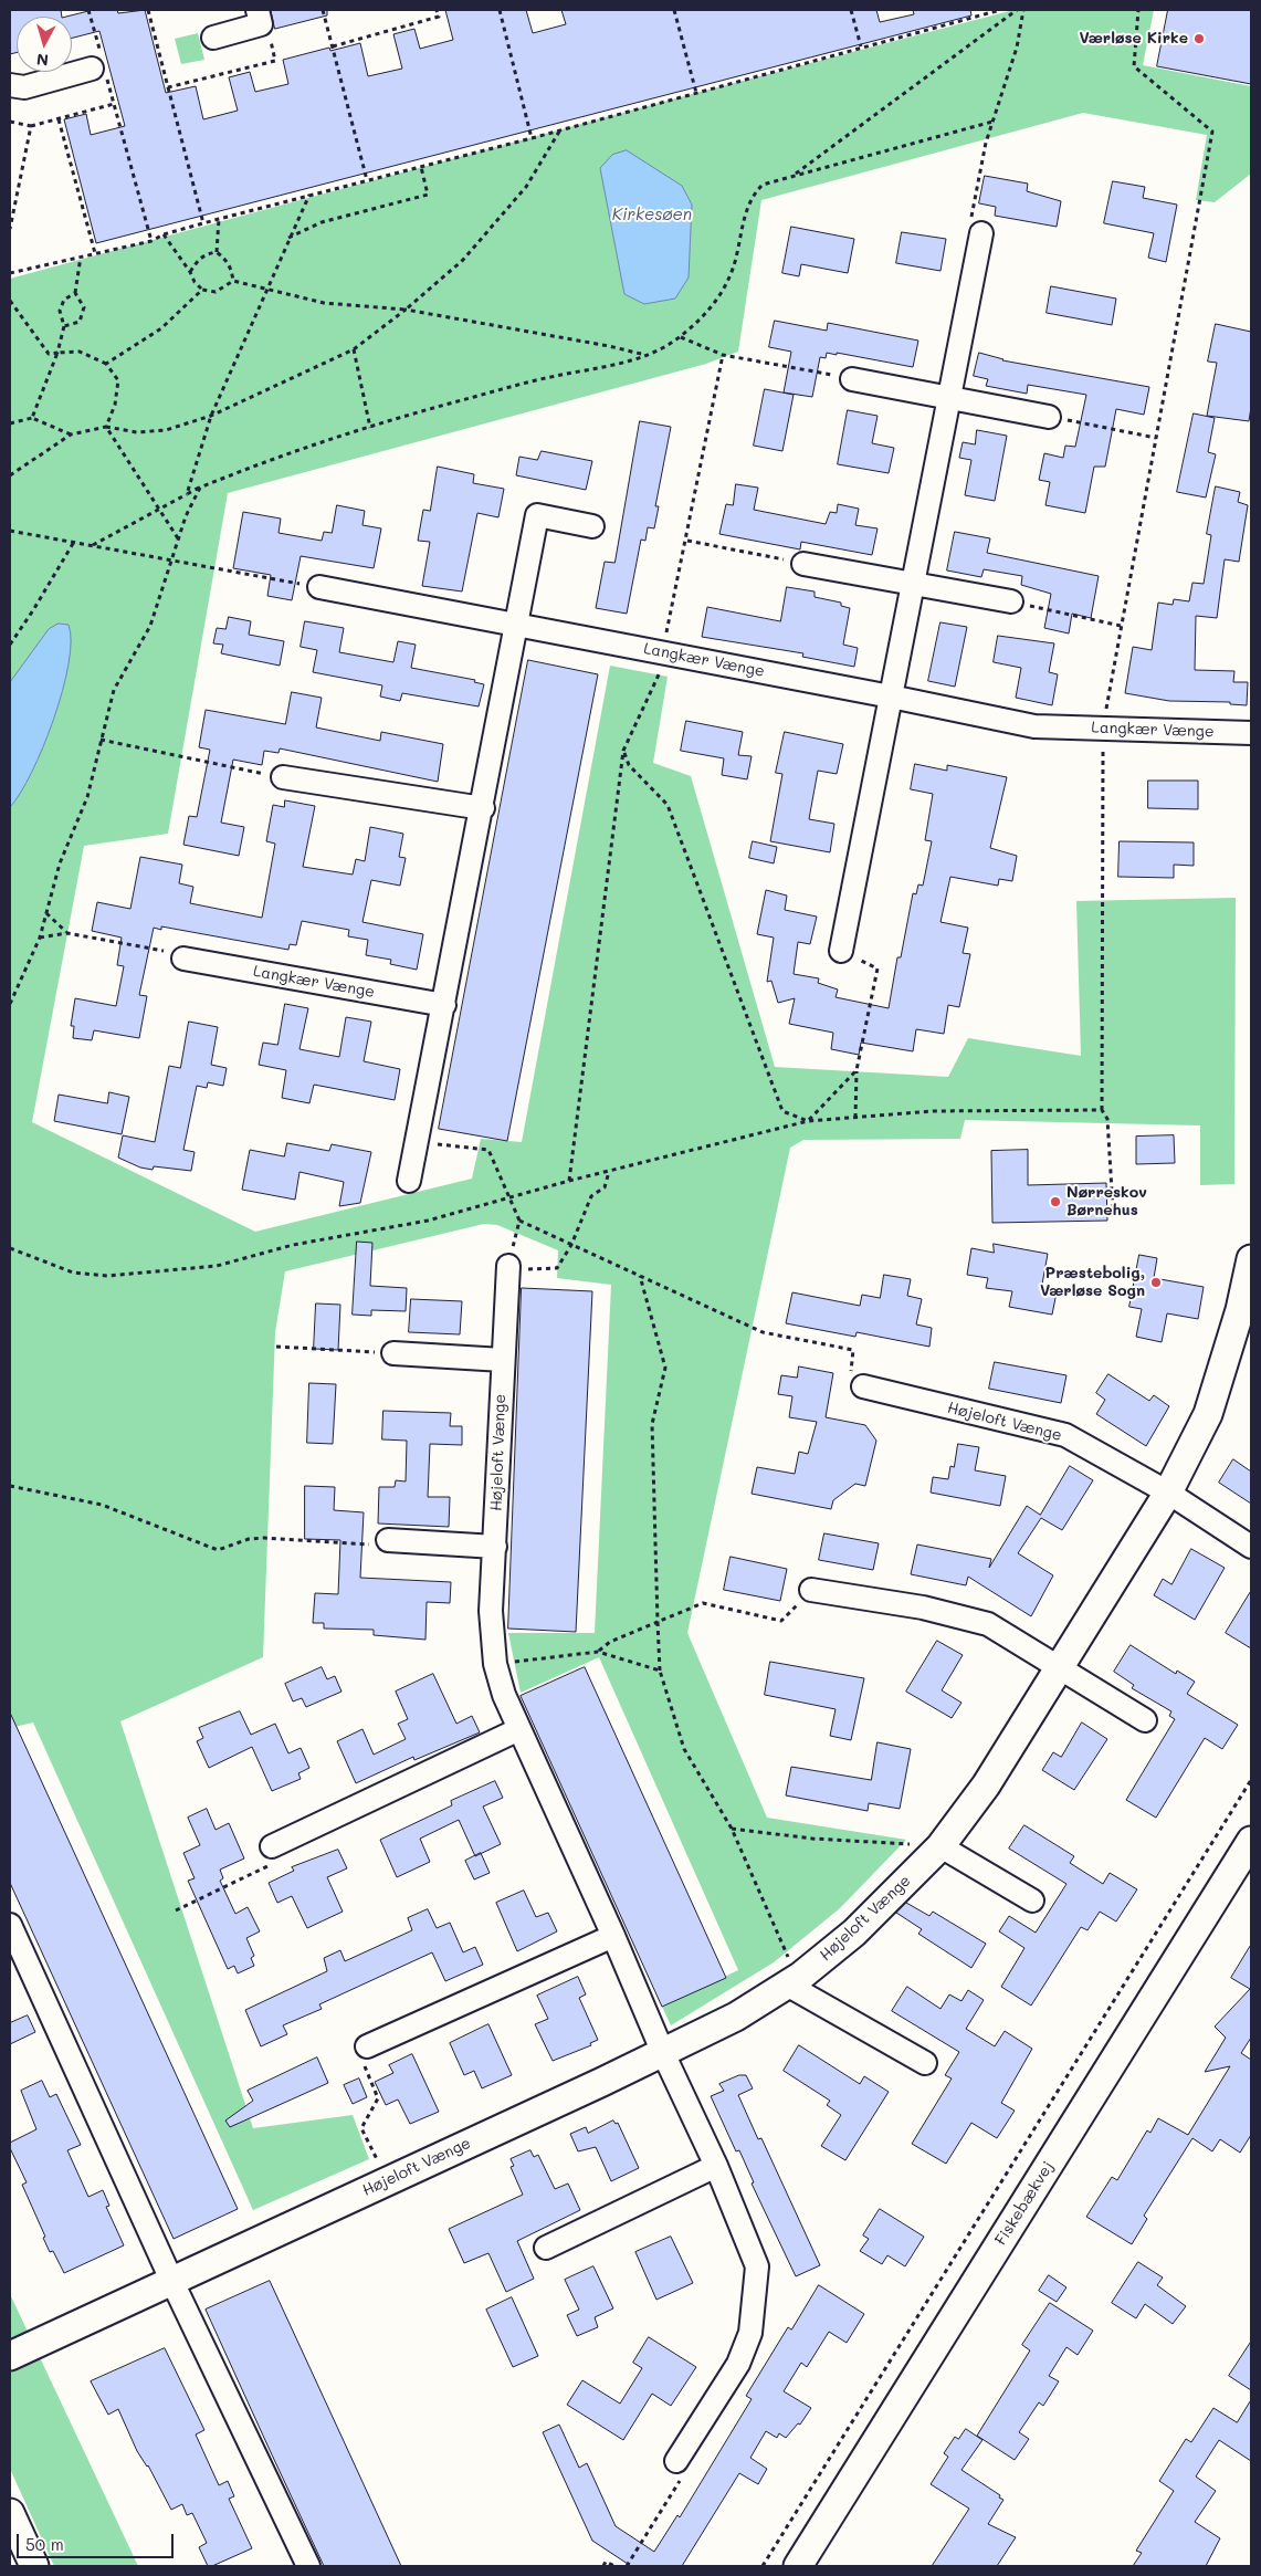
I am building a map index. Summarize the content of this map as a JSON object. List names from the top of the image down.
{
  "streets": {
    "street": ["Langkær Vænge", "Højeloft Vænge", "Fiskebækvej"]
  },
  "water": ["Kirkesøen"],
  "places": ["Værløse Kirke", "Nørreskov Børnehus", "Præstebolig, Værløse Sogn"],
  "scale_bar": "50 m",
  "north": "bottom"
}
